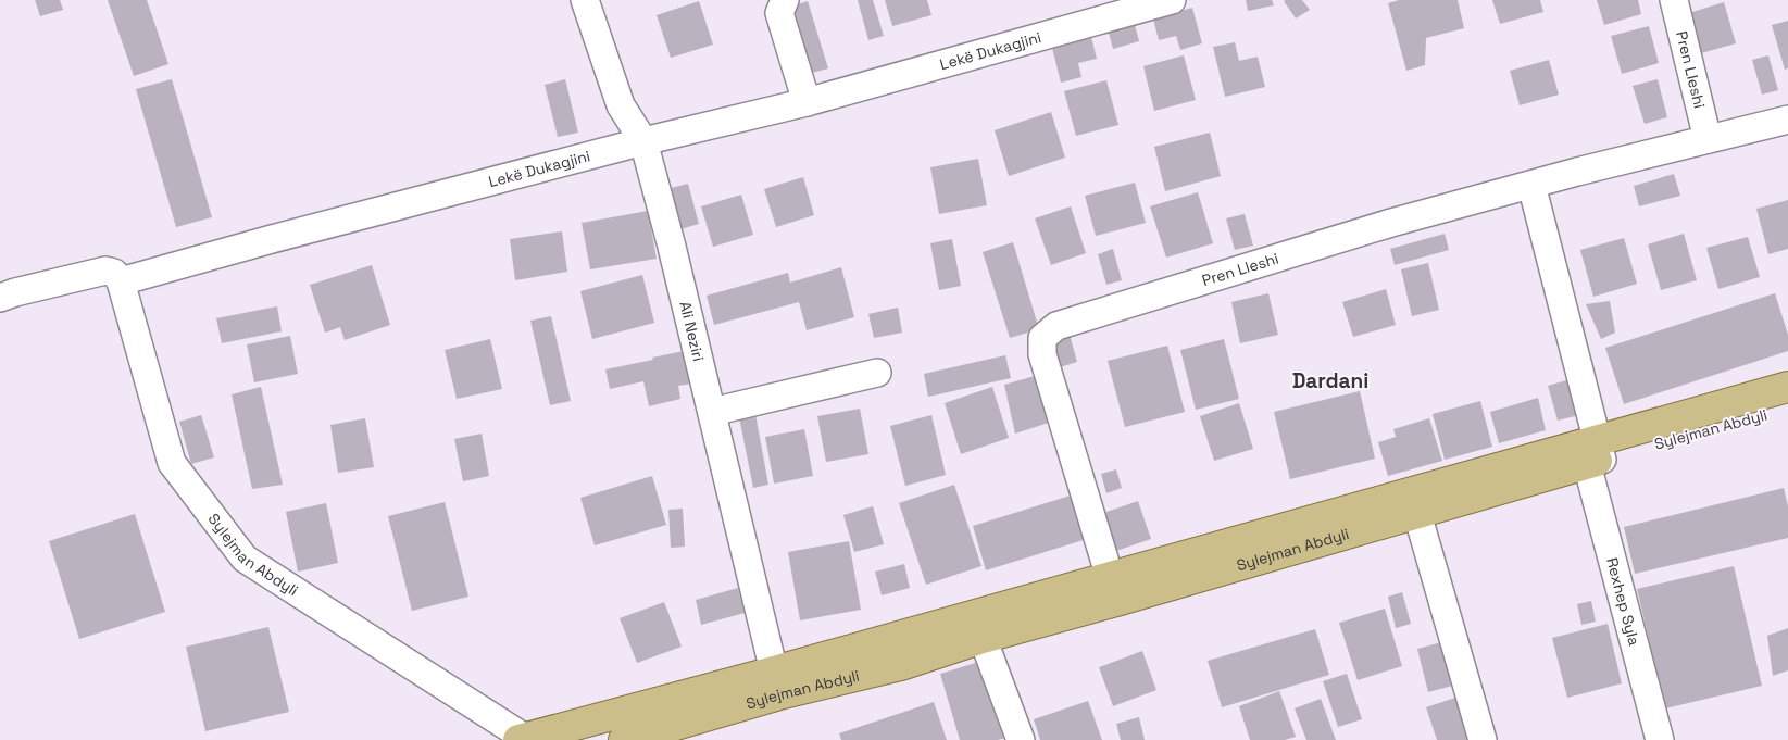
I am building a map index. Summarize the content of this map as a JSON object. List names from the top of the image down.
{
  "streets": {
    "main road": ["Sylejman Abdyli"],
    "street": [
      "Lekë Dukagjini",
      "Pren Lleshi",
      "Ali Neziri",
      "Rexhep Syla"
    ]
  },
  "crossings": [
    ["Lekë Dukagjini", "Ali Neziri"],
    ["Lekë Dukagjini", "Sylejman Abdyli"],
    ["Pren Lleshi", "Sylejman Abdyli"],
    ["Sylejman Abdyli", "Rexhep Syla"]
  ],
  "districts": ["Dardani"]
}
